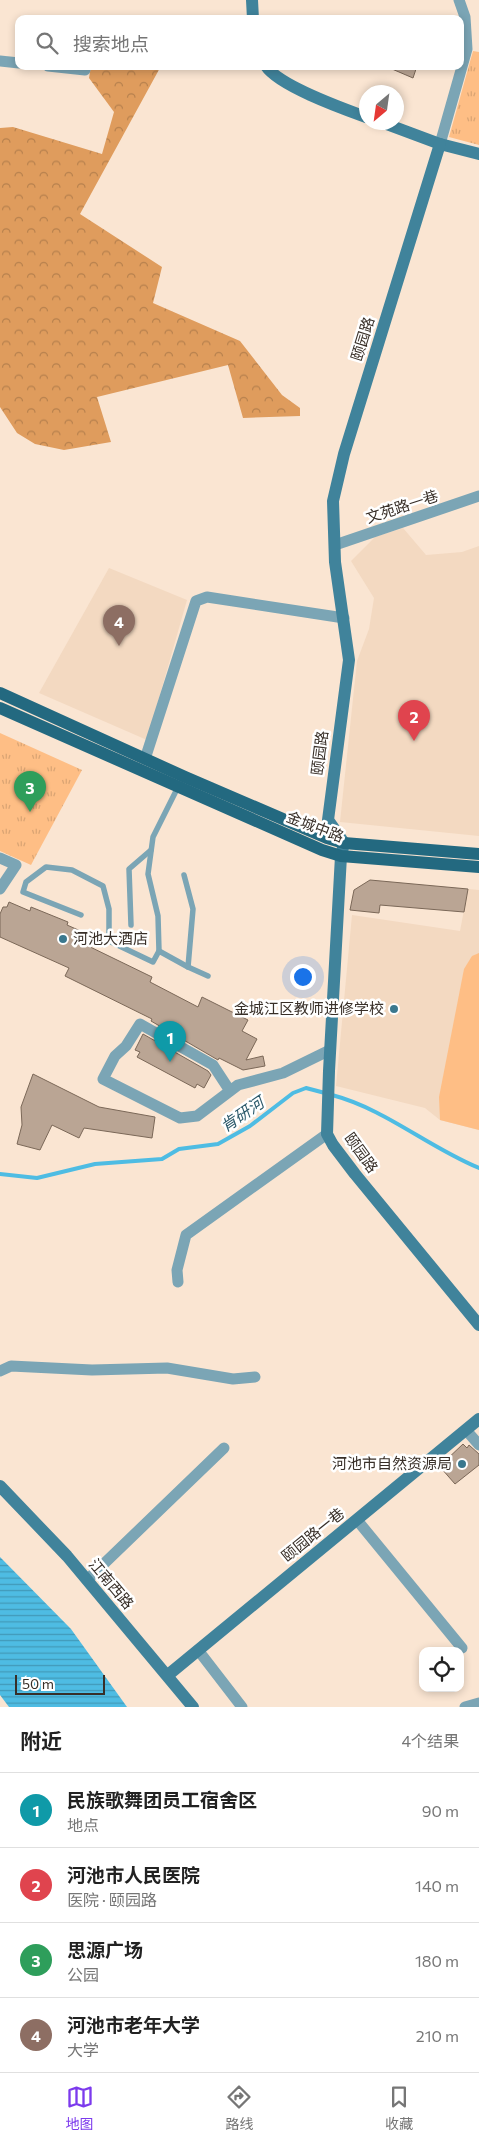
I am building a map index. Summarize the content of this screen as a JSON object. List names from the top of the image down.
{
  "streets": {
    "main road": ["金城中路"],
    "street": [
      "颐园路",
      "文苑路一巷",
      "颐园路一巷",
      "江南西路"
    ]
  },
  "crossings": [
    ["颐园路", "文苑路一巷"],
    ["颐园路", "金城中路"],
    ["颐园路一巷", "江南西路"]
  ],
  "water": ["肯研河"],
  "places": ["河池大酒店", "金城江区教师进修学校", "河池市自然资源局"],
  "scale_bar": "50 m",
  "north": "bottom left",
  "page": {
    "search": "搜索地点",
    "pins": [
      "4",
      "2",
      "3",
      "1"
    ],
    "scale": "50 m",
    "heading": ["附近", "4个结果"],
    "list": [
      {
        "mark": "1",
        "name": "民族歌舞团员工宿舍区",
        "note": "地点",
        "value": "90 m"
      },
      {
        "mark": "2",
        "name": "河池市人民医院",
        "note": "医院 · 颐园路",
        "value": "140 m"
      },
      {
        "mark": "3",
        "name": "思源广场",
        "note": "公园",
        "value": "180 m"
      },
      {
        "mark": "4",
        "name": "河池市老年大学",
        "note": "大学",
        "value": "210 m"
      }
    ],
    "nav": ["地图", "路线", "收藏"]
  }
}
